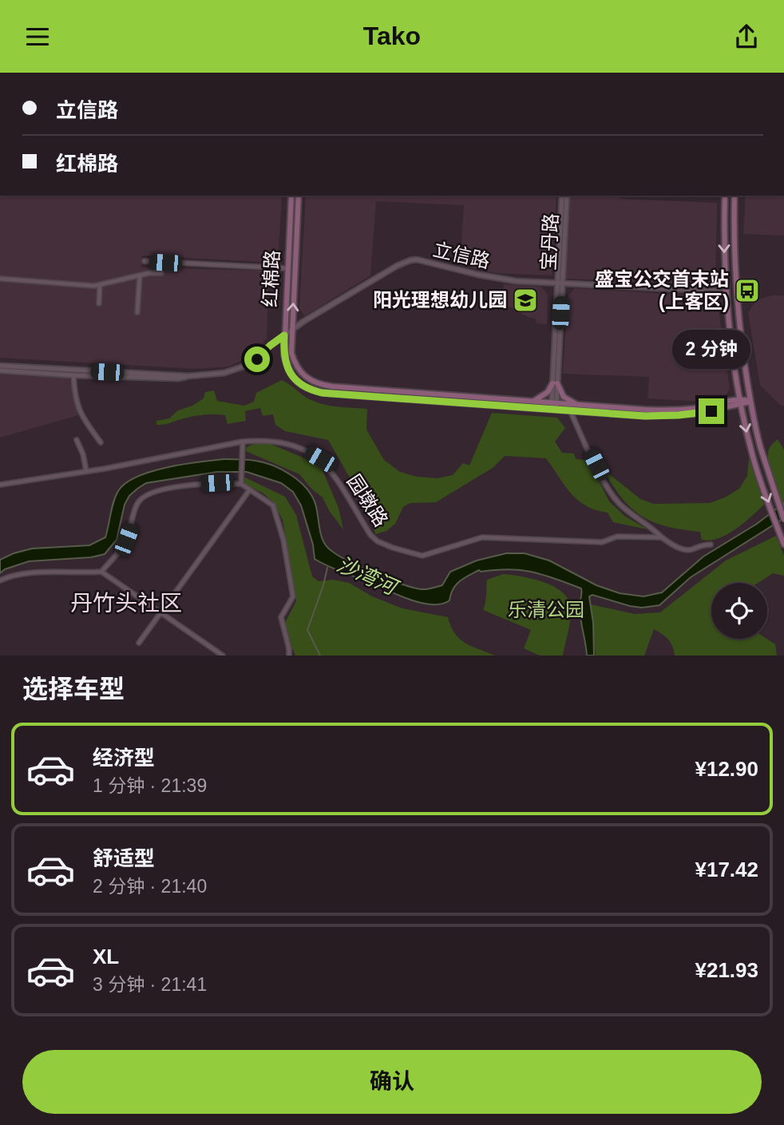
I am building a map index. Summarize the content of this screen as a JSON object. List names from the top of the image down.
{
  "streets": {
    "main road": ["红棉路"],
    "street": ["宝丹路", "立信路", "园墩路"]
  },
  "crossings": [
    ["宝丹路", "立信路"],
    ["宝丹路", "红棉路"],
    ["立信路", "红棉路"]
  ],
  "districts": ["丹竹头社区"],
  "water": ["沙湾河"],
  "parks": ["乐清公园"],
  "places": {
    "bus stop": ["盛宝公交首末站 (上客区)"],
    "school or university": ["阳光理想幼儿园"]
  },
  "page": {
    "header": "Tako",
    "banner": ["立信路", "红棉路"],
    "bubble": "2 分钟",
    "heading": "选择车型",
    "list": [
      {
        "name": "经济型",
        "note": "1 分钟 · 21:39",
        "value": "¥12.90"
      },
      {
        "name": "舒适型",
        "note": "2 分钟 · 21:40",
        "value": "¥17.42"
      },
      {
        "name": "XL",
        "note": "3 分钟 · 21:41",
        "value": "¥21.93"
      }
    ],
    "buttons": "确认"
  }
}
